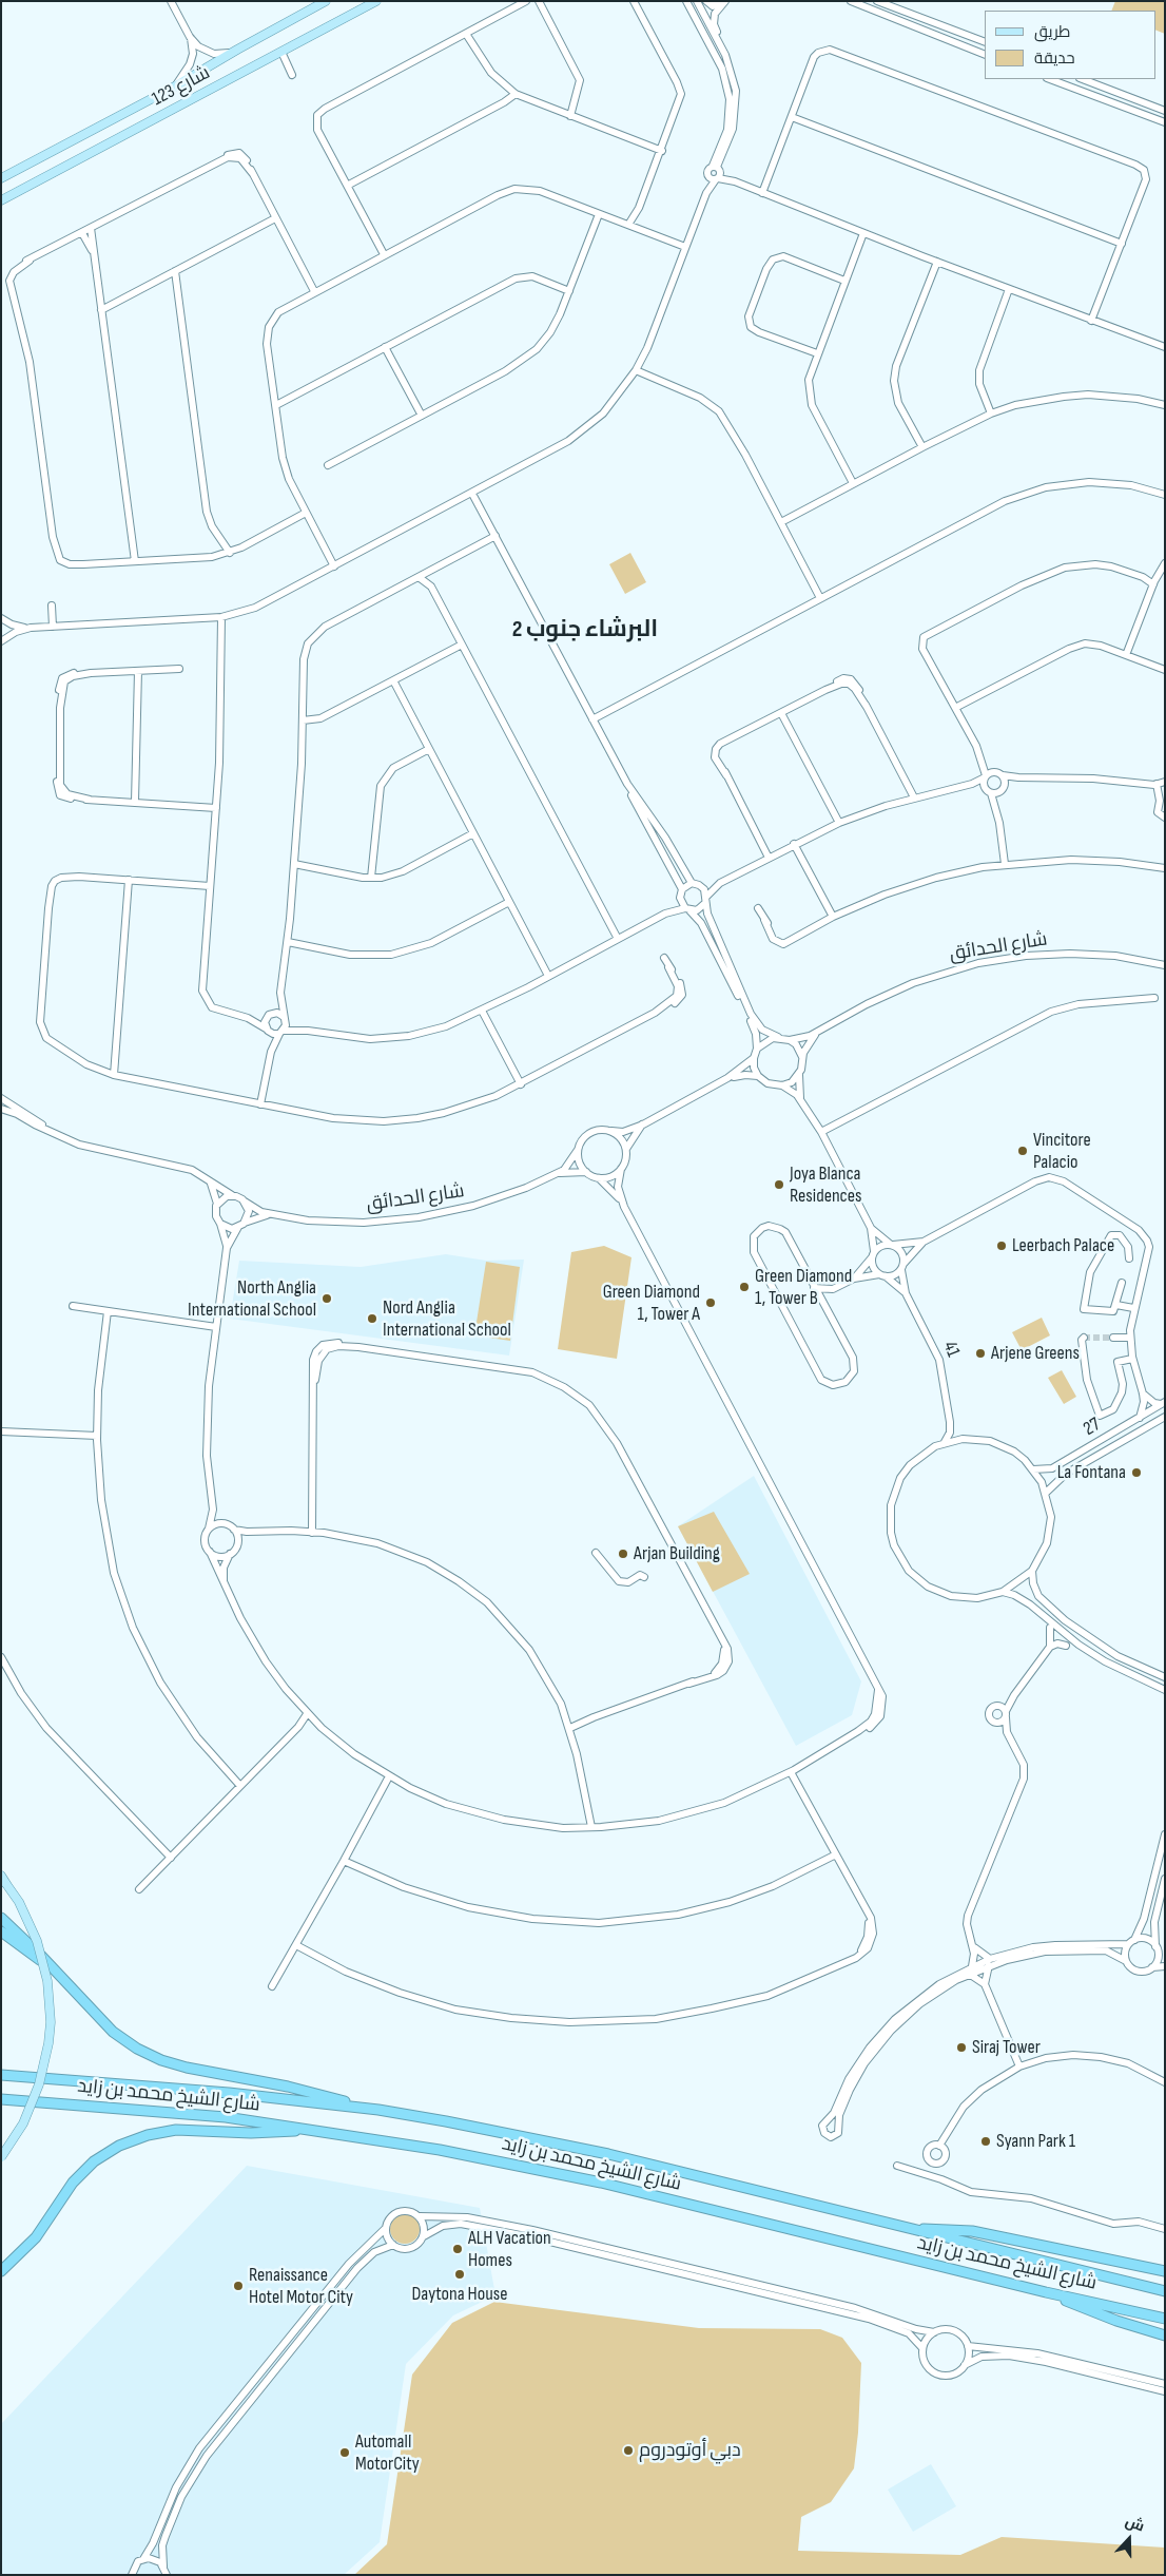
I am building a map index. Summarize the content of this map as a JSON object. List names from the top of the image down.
{
  "streets": {
    "highway": ["شارع الشيخ محمد بن زايد"],
    "main road": ["شارع 123"],
    "street": ["شارع الحدائق", "41", "27"]
  },
  "crossings": [
    ["41", "27"]
  ],
  "districts": ["البرشاء جنوب 2"],
  "places": [
    "Vincitore Palacio",
    "Joya Blanca Residences",
    "Leerbach Palace",
    "Green Diamond 1, Tower B",
    "North Anglia International School",
    "Green Diamond 1, Tower A",
    "Nord Anglia International School",
    "Arjene Greens",
    "La Fontana",
    "Arjan Building",
    "Siraj Tower",
    "Syann Park 1",
    "ALH Vacation Homes",
    "Daytona House",
    "Renaissance Hotel Motor City",
    "دبي أوتودروم",
    "Automall MotorCity"
  ],
  "legend": ["طريق", "حديقة"],
  "north": "top"
}
